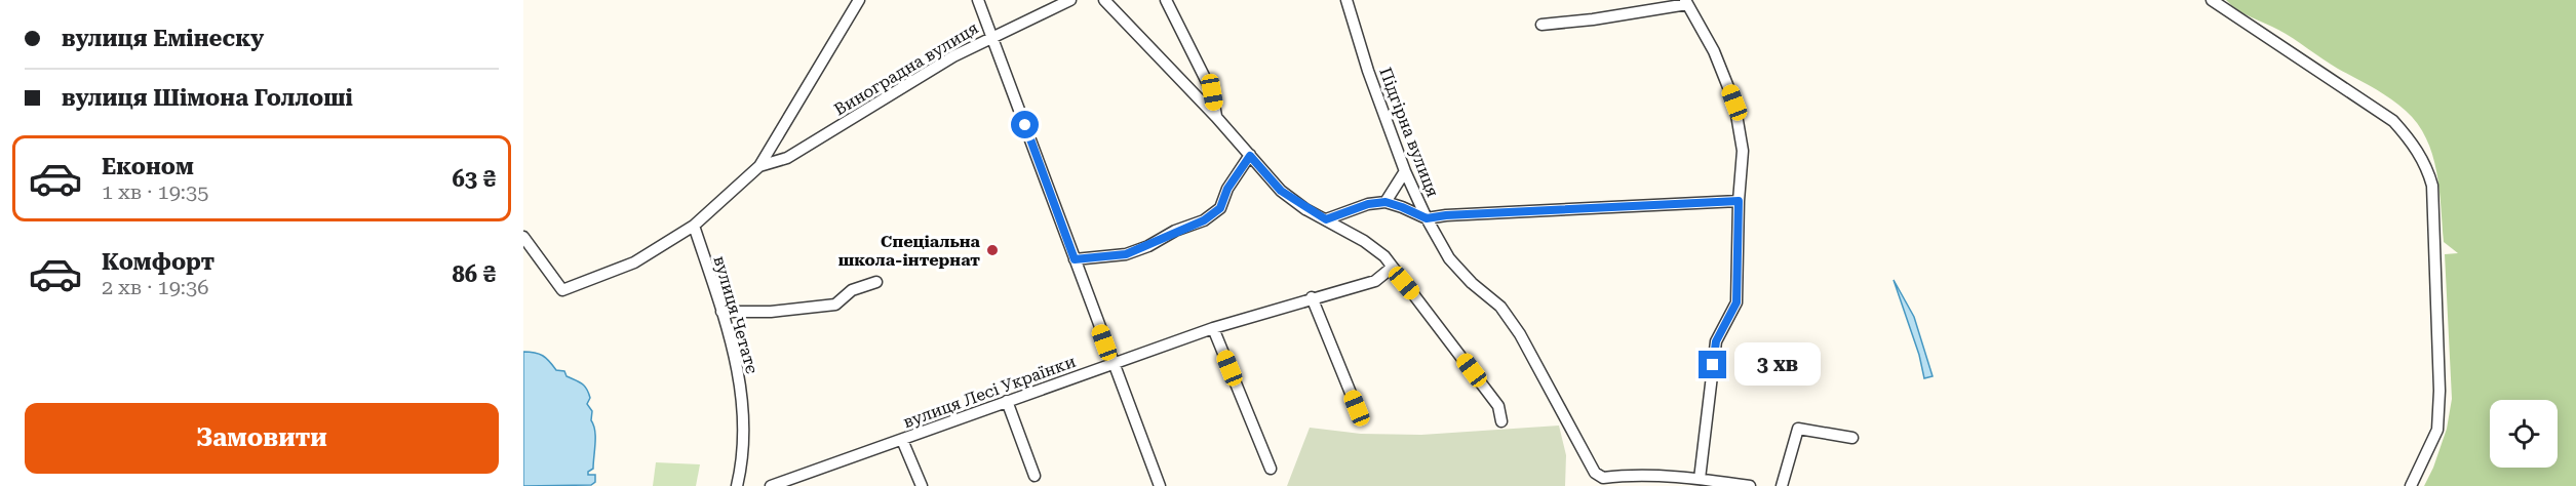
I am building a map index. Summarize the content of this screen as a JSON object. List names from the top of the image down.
{
  "streets": {
    "street": [
      "Виноградна вулиця",
      "Підгірна вулиця",
      "вулиця Четатє",
      "вулиця Лесі Українки"
    ]
  },
  "places": ["Спеціальна школа-інтернат"],
  "page": {
    "banner": ["вулиця Емінеску", "вулиця Шімона Голлоші"],
    "list": [
      {
        "name": "Економ",
        "note": "1 хв · 19:35",
        "value": "63 ₴"
      },
      {
        "name": "Комфорт",
        "note": "2 хв · 19:36",
        "value": "86 ₴"
      }
    ],
    "bubble": "3 хв",
    "buttons": "Замовити"
  }
}
